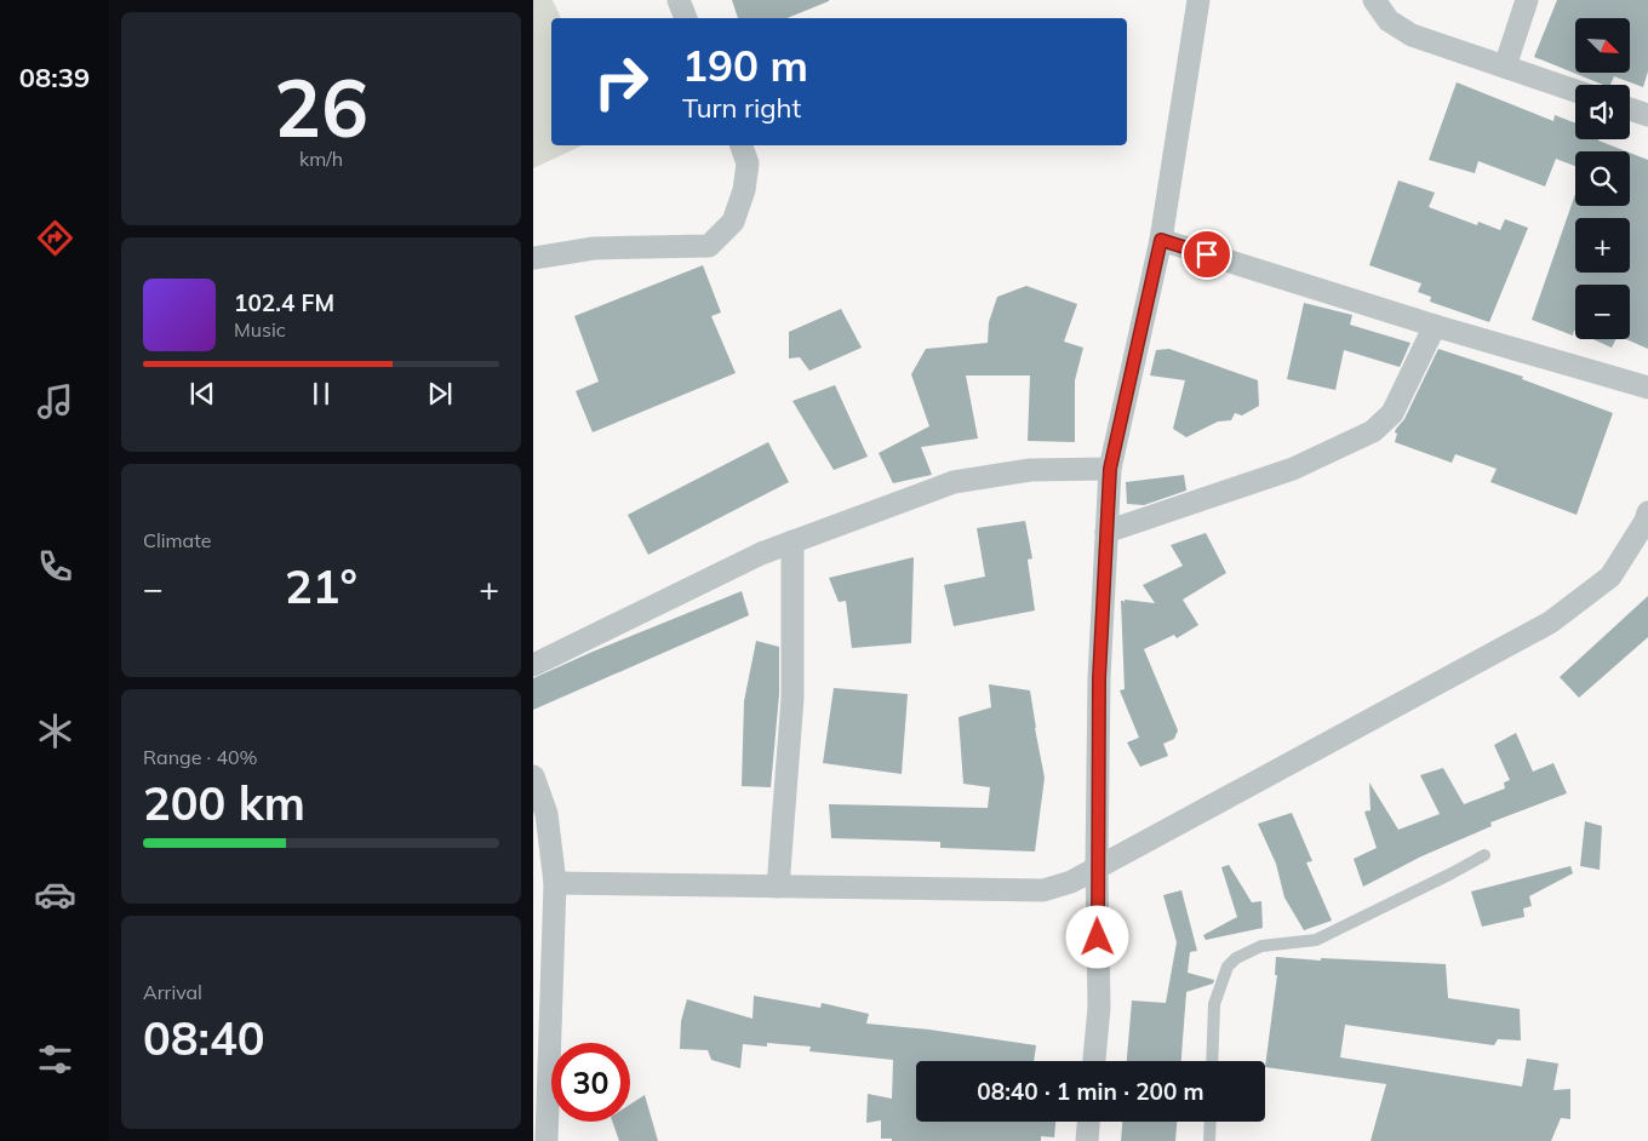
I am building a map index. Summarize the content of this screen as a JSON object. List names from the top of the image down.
{
  "north": "bottom right",
  "page": {
    "tabs": "08:39",
    "tile": [
      ["26", "km/h"],
      "Climate",
      ["Range · 40%", "200 km"],
      ["Arrival", "08:40"]
    ],
    "map_buttons": ["+", "−"],
    "turn": ["190 m", "Turn right"],
    "song": ["102.4 FM", "Music"],
    "heat": ["−", "21°", "+"],
    "limit": "30",
    "trip": "08:40 · 1 min · 200 m"
  }
}
